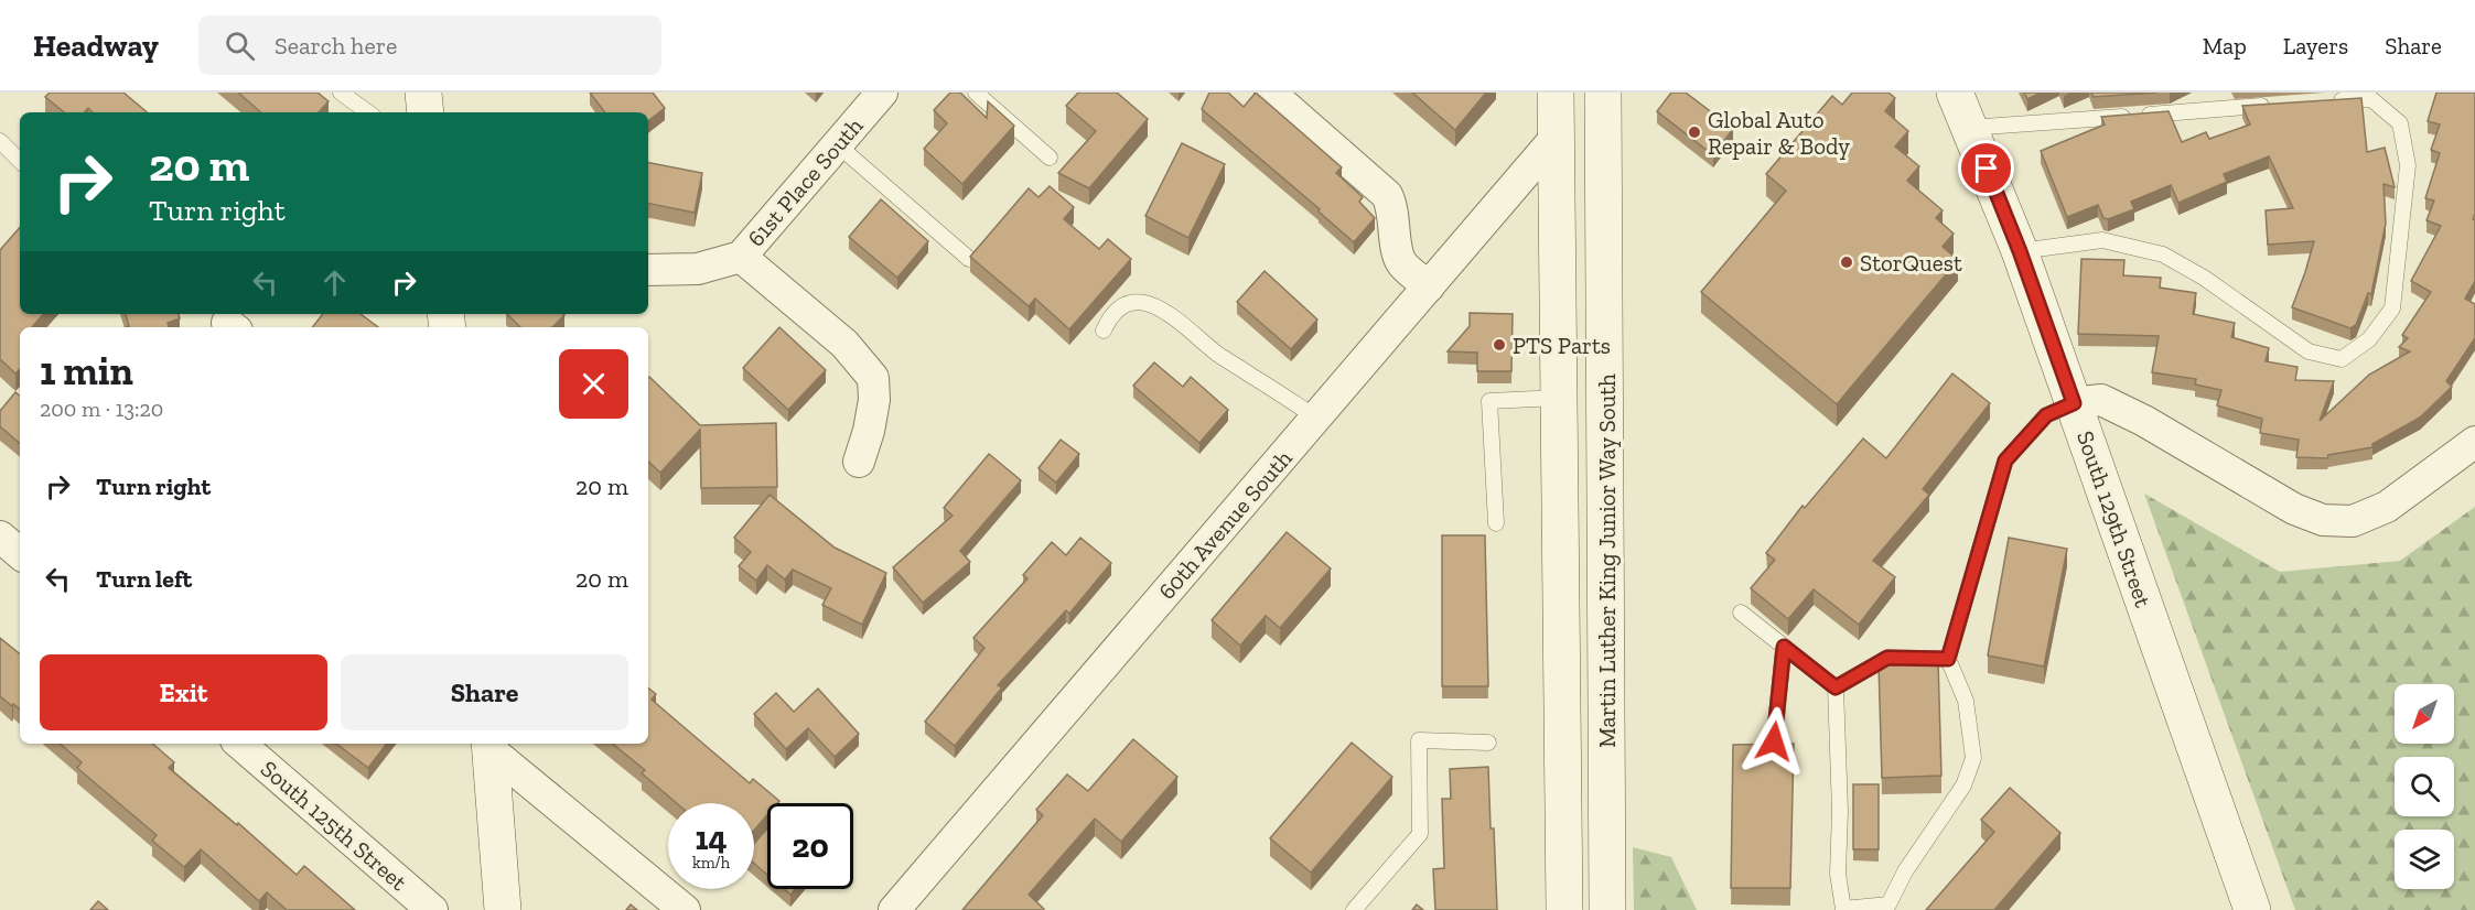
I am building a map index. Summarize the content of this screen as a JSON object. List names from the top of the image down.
{
  "streets": {
    "main road": ["South 129th Street", "Martin Luther King Junior Way South"],
    "street": ["61st Place South", "60th Avenue South", "South 125th Street"]
  },
  "crossings": [
    ["60th Avenue South", "Martin Luther King Junior Way South"]
  ],
  "places": ["Global Auto Repair & Body", "StorQuest", "PTS Parts"],
  "north": "bottom left",
  "page": {
    "header": "Headway",
    "search": "Search here",
    "nav": ["Map", "Layers", "Share"],
    "turn": ["20 m", "Turn right"],
    "heading": ["1 min", "200 m · 13:20"],
    "list": [
      {
        "name": "Turn right",
        "value": "20 m"
      },
      {
        "name": "Turn left",
        "value": "20 m"
      }
    ],
    "buttons": ["Exit", "Share"],
    "speed": "14 km/h",
    "limit": "20"
  }
}
